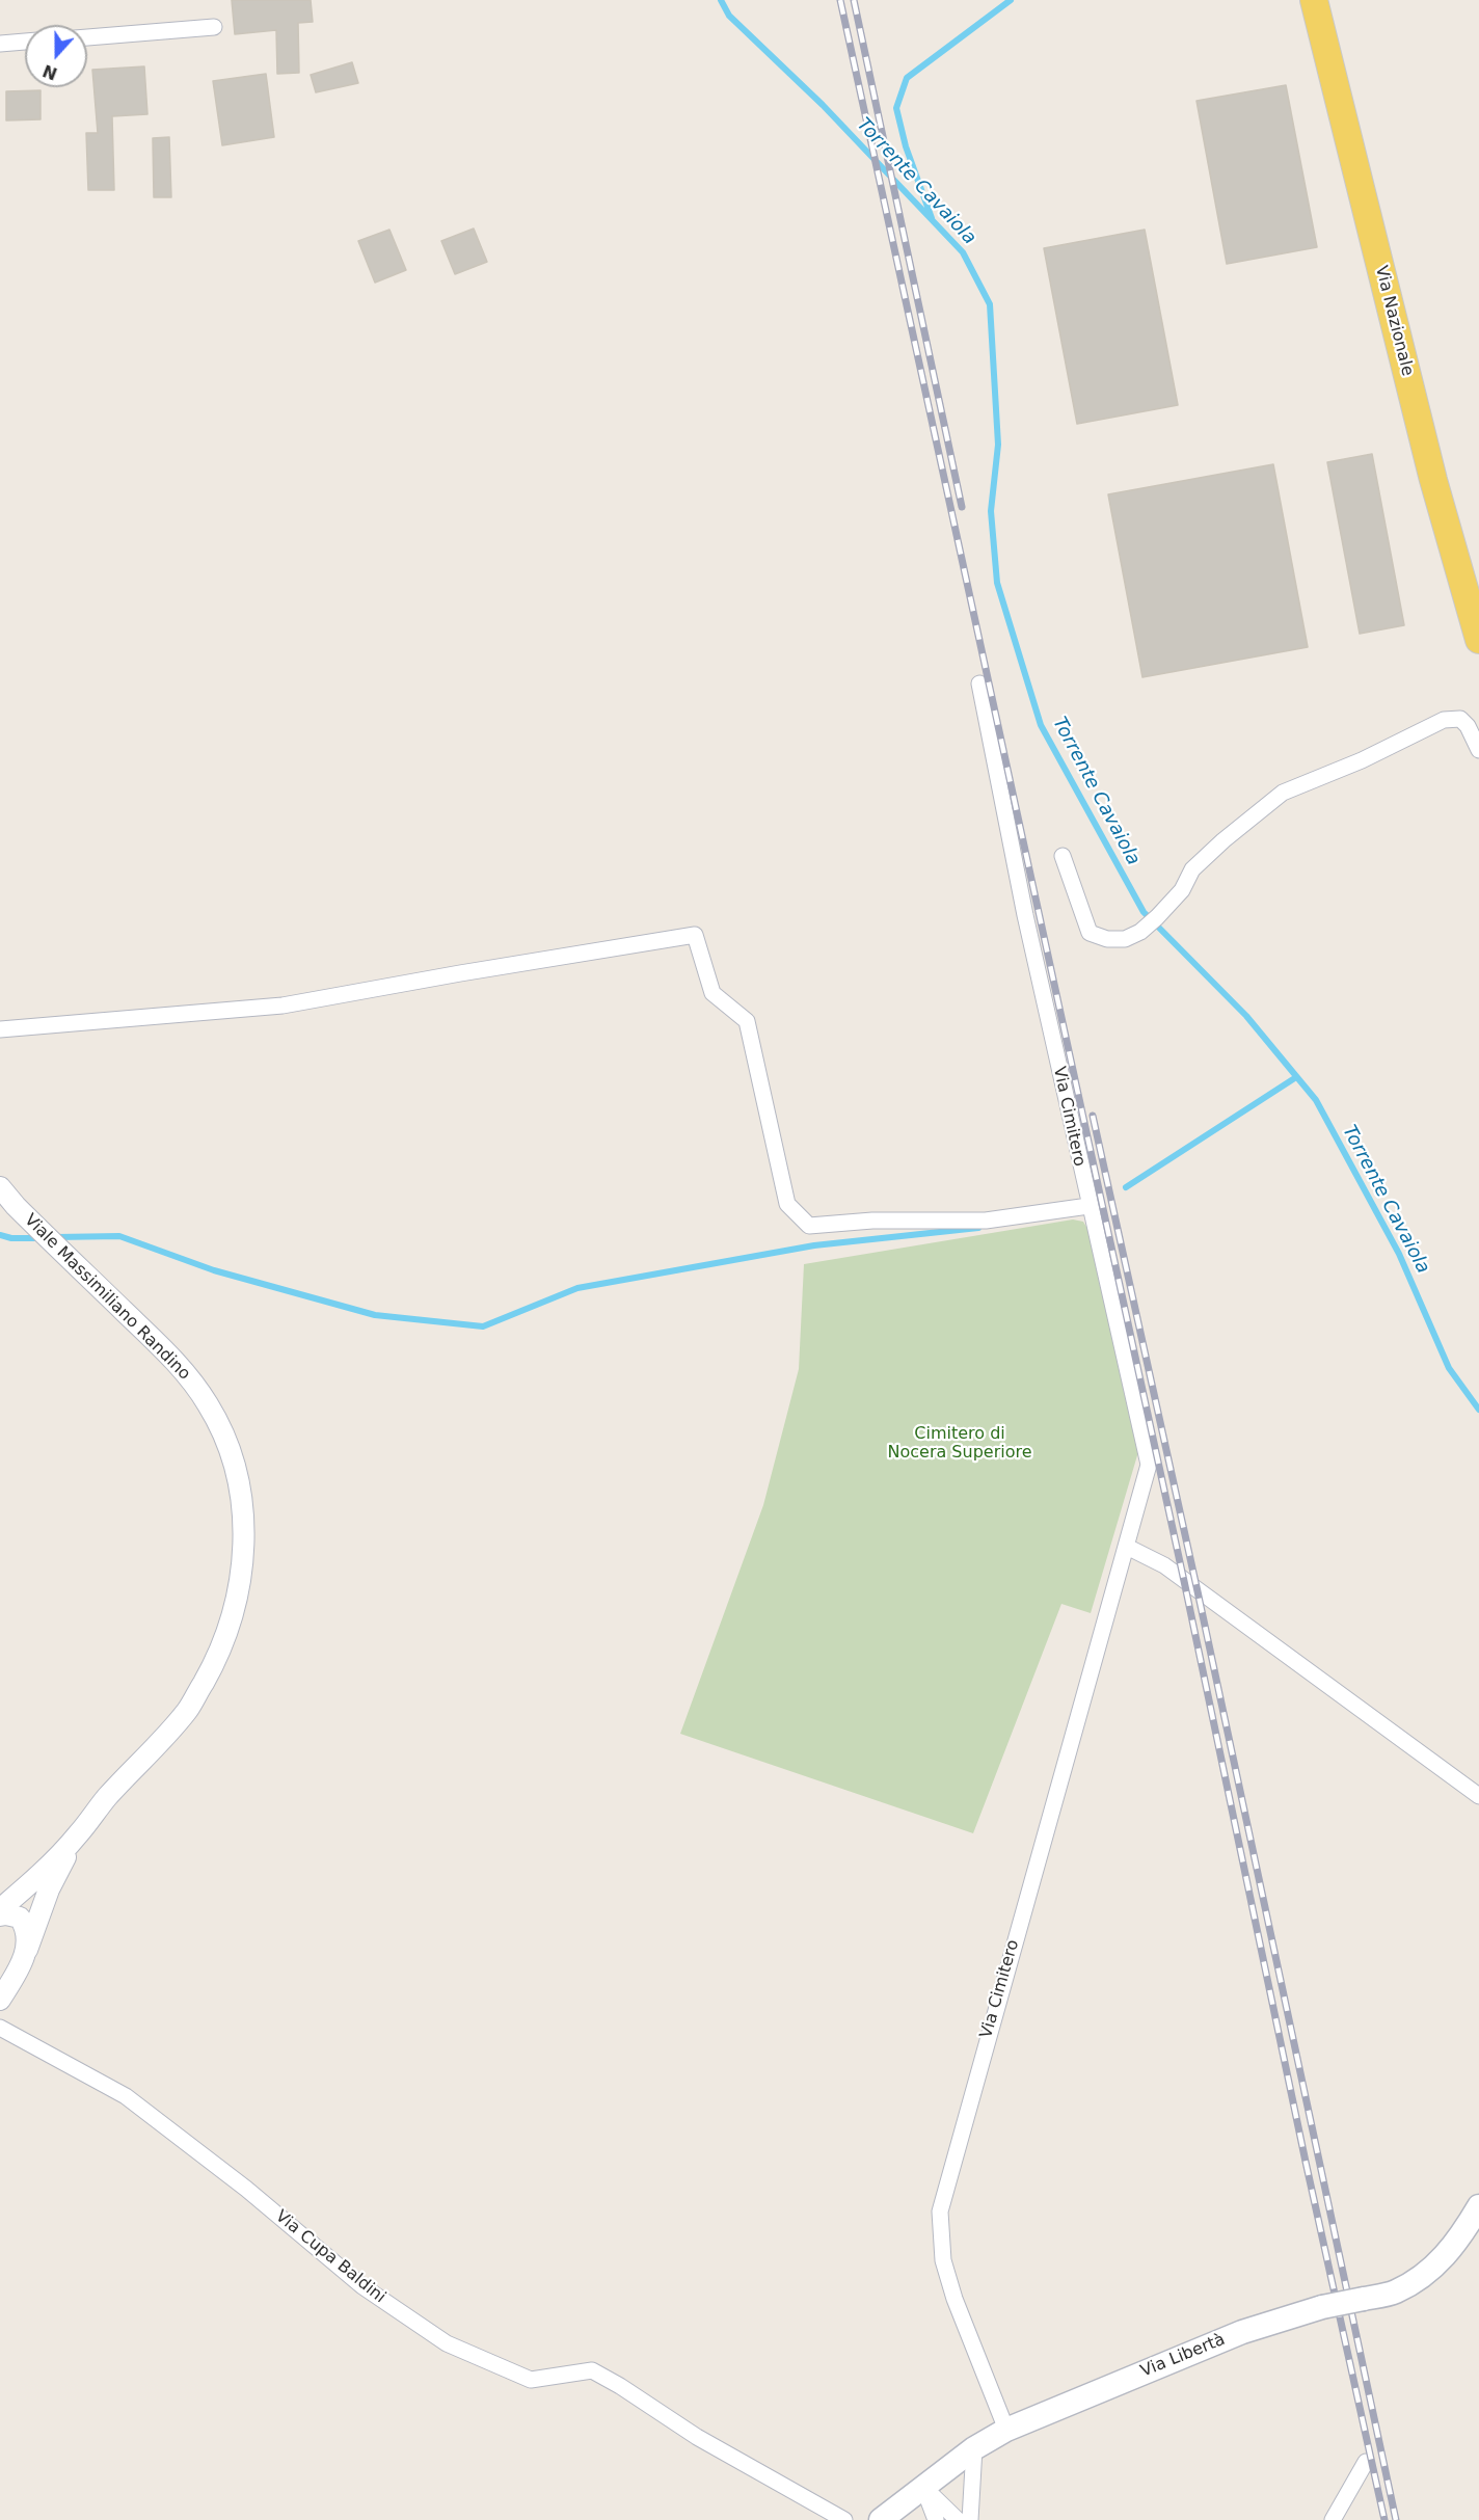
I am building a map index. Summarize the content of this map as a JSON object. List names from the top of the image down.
{
  "streets": {
    "main road": ["Via Nazionale", "Via Libertà"],
    "street": ["Via Cimitero", "Viale Massimiliano Randino", "Via Cupa Baldini"]
  },
  "crossings": [
    ["Via Cimitero", "Via Libertà"]
  ],
  "water": ["Torrente Cavaiola"],
  "parks": ["Cimitero di Nocera Superiore"],
  "north": "bottom"
}
